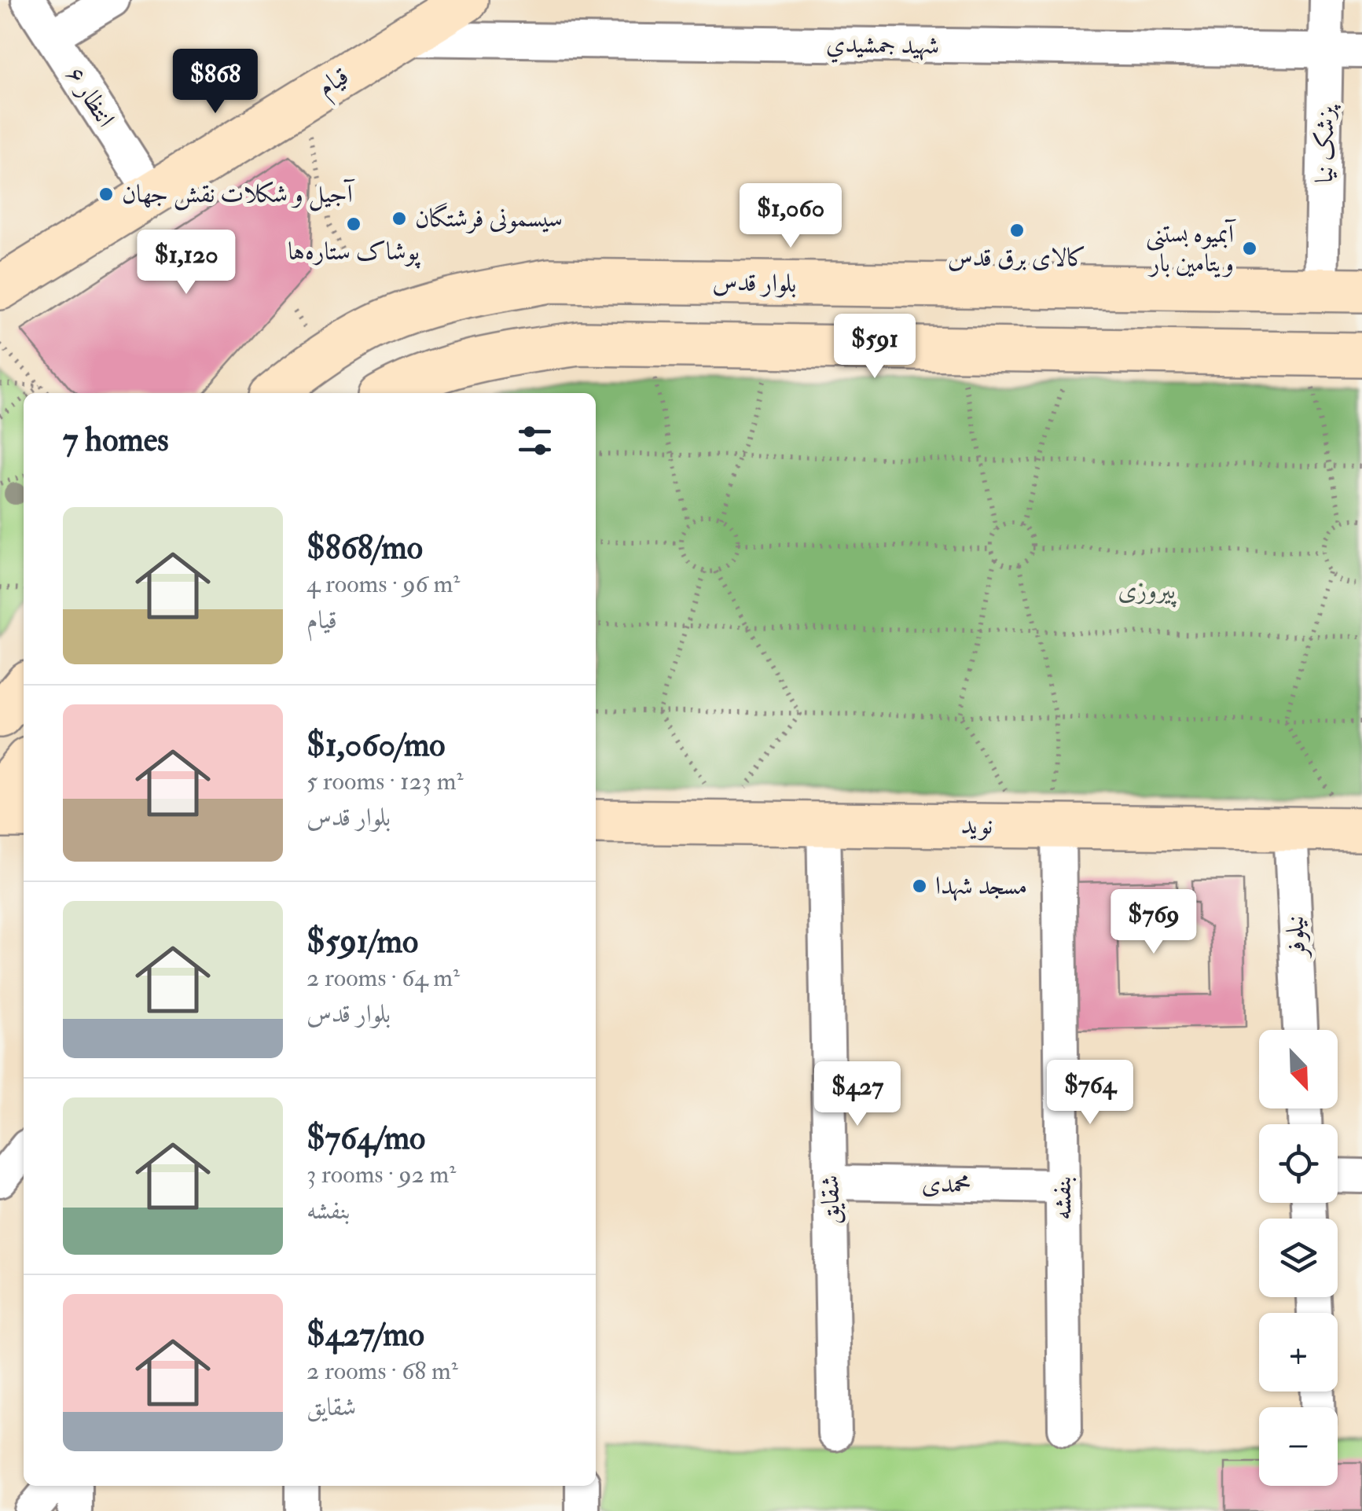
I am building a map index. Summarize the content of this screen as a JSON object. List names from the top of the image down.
{
  "streets": {
    "main road": ["قیام", "بلوار قدس", "نوید"],
    "street": [
      "شهيد جمشيدي",
      "انتظار ۶",
      "پزشک نیا",
      "نیلوفر",
      "محمدی",
      "بنفشه",
      "شقایق"
    ]
  },
  "crossings": [
    ["شهيد جمشيدي", "قیام"],
    ["شهيد جمشيدي", "پزشک نیا"],
    ["قیام", "انتظار ۶"],
    ["پزشک نیا", "بلوار قدس"],
    ["نوید", "نیلوفر"],
    ["نوید", "بنفشه"],
    ["نوید", "شقایق"],
    ["محمدی", "بنفشه"],
    ["محمدی", "شقایق"]
  ],
  "parks": ["پیروزی"],
  "places": [
    "آجیل و شکلات نقش جهان",
    "سیسمونی فرشتگان",
    "پوشاک ستاره‌ها",
    "کالای برق قدس",
    "آبمیوه بستنی ویتامین بار",
    "مسجد شهدا"
  ],
  "north": "bottom right",
  "page": {
    "price": [
      "$868",
      "$1,060",
      "$1,120",
      "$591",
      "$769",
      "$764",
      "$427"
    ],
    "heading": "7 homes",
    "list": [
      {
        "name": "$868/mo",
        "note": "4 rooms · 96 m² · قیام"
      },
      {
        "name": "$1,060/mo",
        "note": "5 rooms · 123 m² · بلوار قدس"
      },
      {
        "name": "$591/mo",
        "note": "2 rooms · 64 m² · بلوار قدس"
      },
      {
        "name": "$764/mo",
        "note": "3 rooms · 92 m² · بنفشه"
      },
      {
        "name": "$427/mo",
        "note": "2 rooms · 68 m² · شقایق"
      }
    ],
    "map_buttons": ["+", "−"]
  }
}
